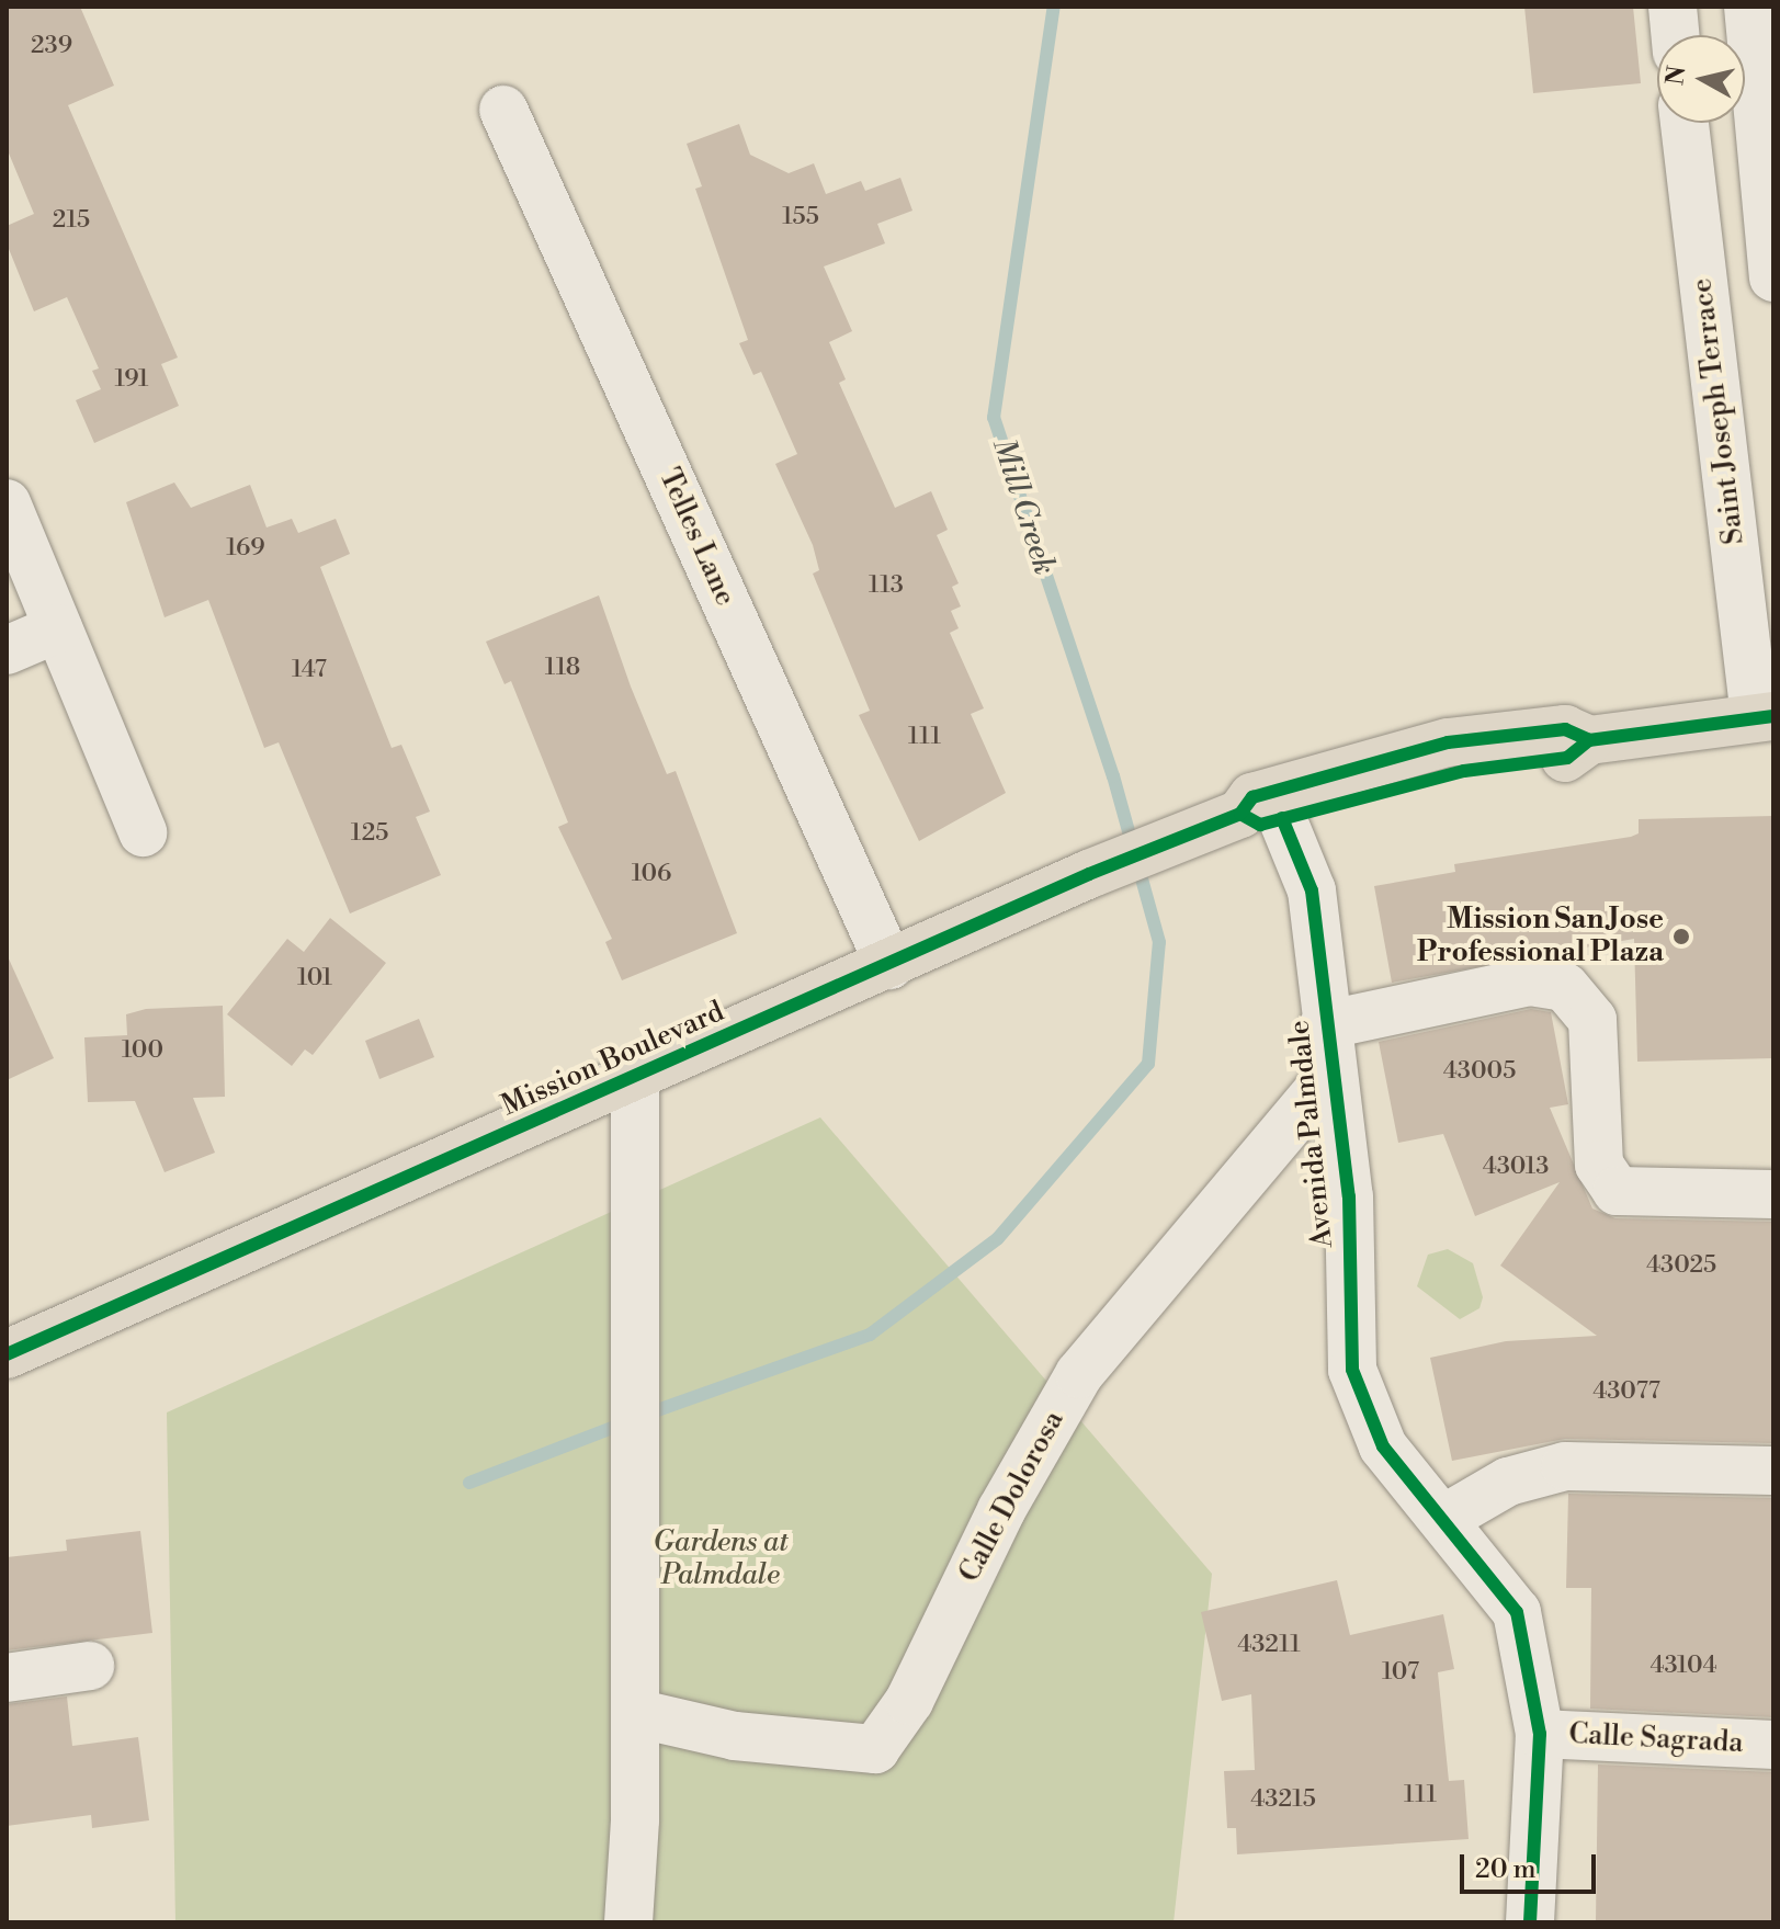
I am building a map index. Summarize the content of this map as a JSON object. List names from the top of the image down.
{
  "streets": {
    "main road": ["Mission Boulevard"],
    "street": [
      "Saint Joseph Terrace",
      "Telles Lane",
      "Avenida Palmdale",
      "Calle Dolorosa",
      "Calle Sagrada"
    ]
  },
  "crossings": [
    ["Saint Joseph Terrace", "Mission Boulevard"],
    ["Telles Lane", "Mission Boulevard"],
    ["Mission Boulevard", "Avenida Palmdale"],
    ["Avenida Palmdale", "Calle Dolorosa"],
    ["Avenida Palmdale", "Calle Sagrada"]
  ],
  "water": ["Mill Creek"],
  "parks": ["Gardens at Palmdale"],
  "places": ["Mission San Jose Professional Plaza"],
  "house_numbers": [
    "239",
    "155",
    "215",
    "191",
    "169",
    "113",
    "118",
    "147",
    "111",
    "125",
    "106",
    "101",
    "100",
    "43005",
    "43013",
    "43025",
    "43077",
    "43211",
    "43104",
    "107",
    "111",
    "43215"
  ],
  "scale_bar": "20 m",
  "north": "left"
}
